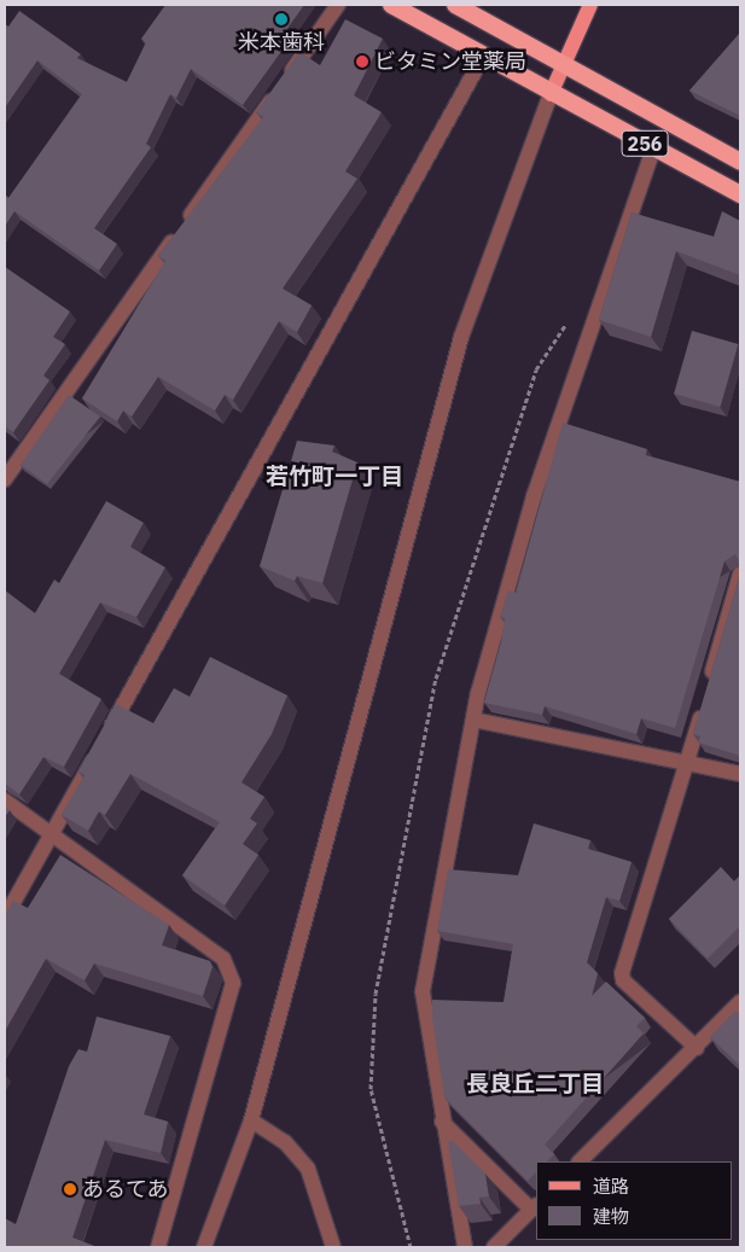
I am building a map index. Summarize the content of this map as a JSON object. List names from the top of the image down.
{
  "streets": {
    "highway": ["256"]
  },
  "districts": ["若竹町一丁目", "長良丘二丁目"],
  "places": ["米本歯科", "ビタミン堂薬局", "あるてあ"],
  "legend": ["道路", "建物"]
}
